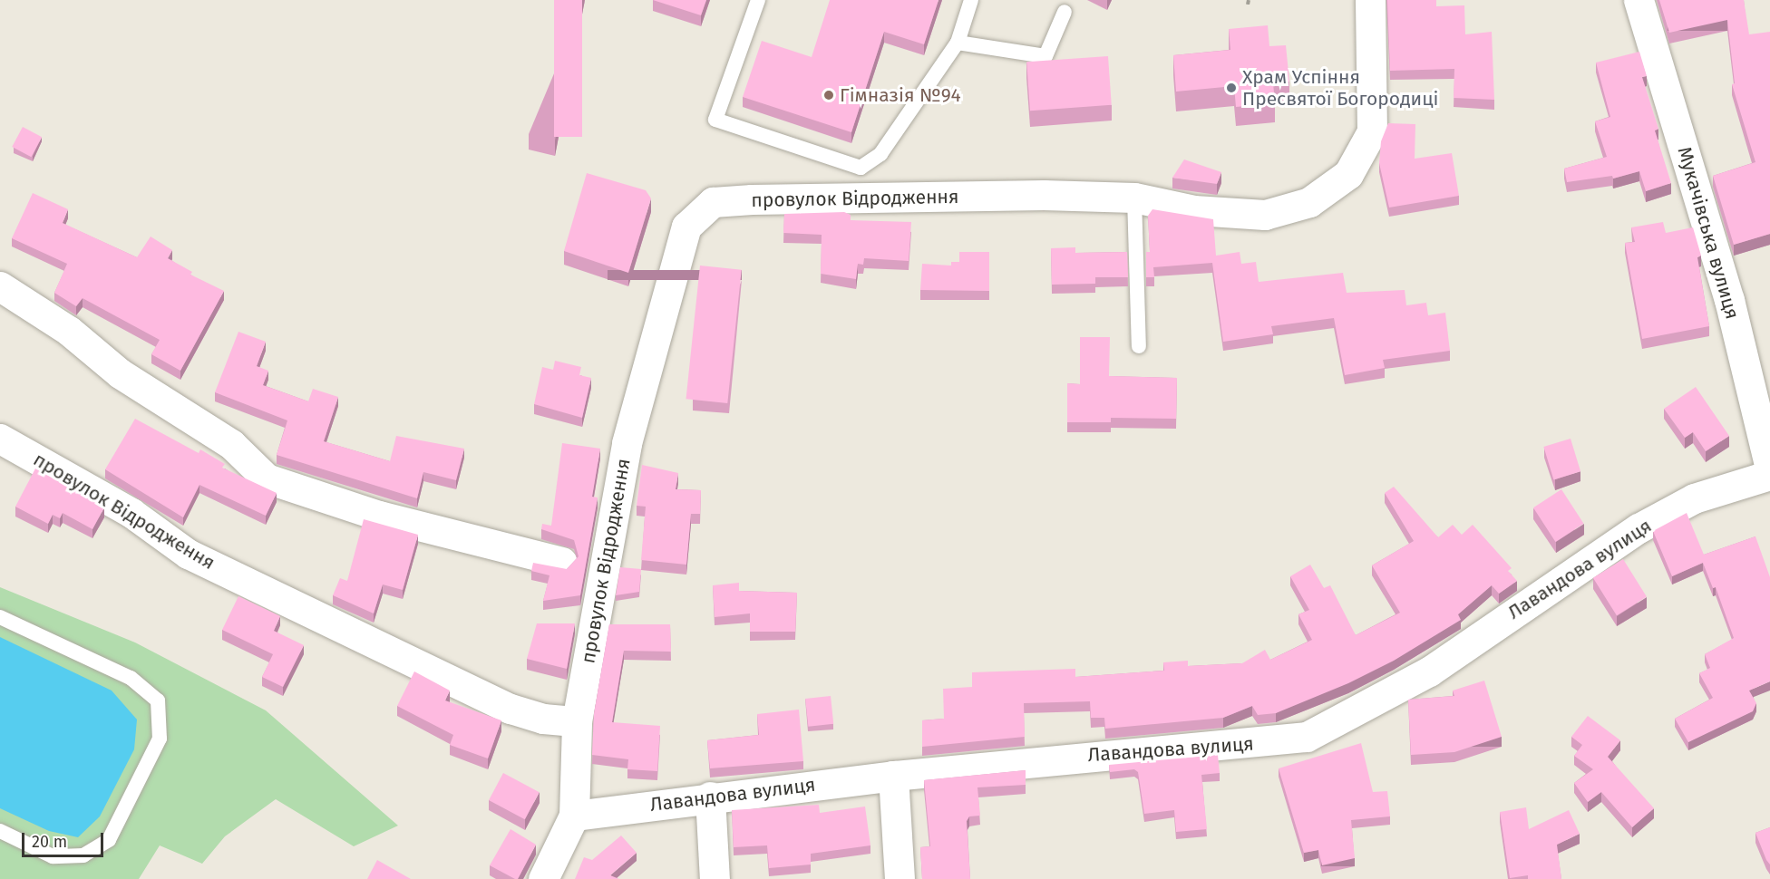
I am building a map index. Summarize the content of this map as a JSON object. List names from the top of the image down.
{
  "streets": {
    "street": ["провулок Відродження", "Мукачівська вулиця", "Лавандова вулиця"]
  },
  "crossings": [
    ["провулок Відродження", "Лавандова вулиця"]
  ],
  "places": ["Храм Успіння Пресвятої Богородиці", "Гімназія №94"],
  "scale_bar": "20 m"
}
